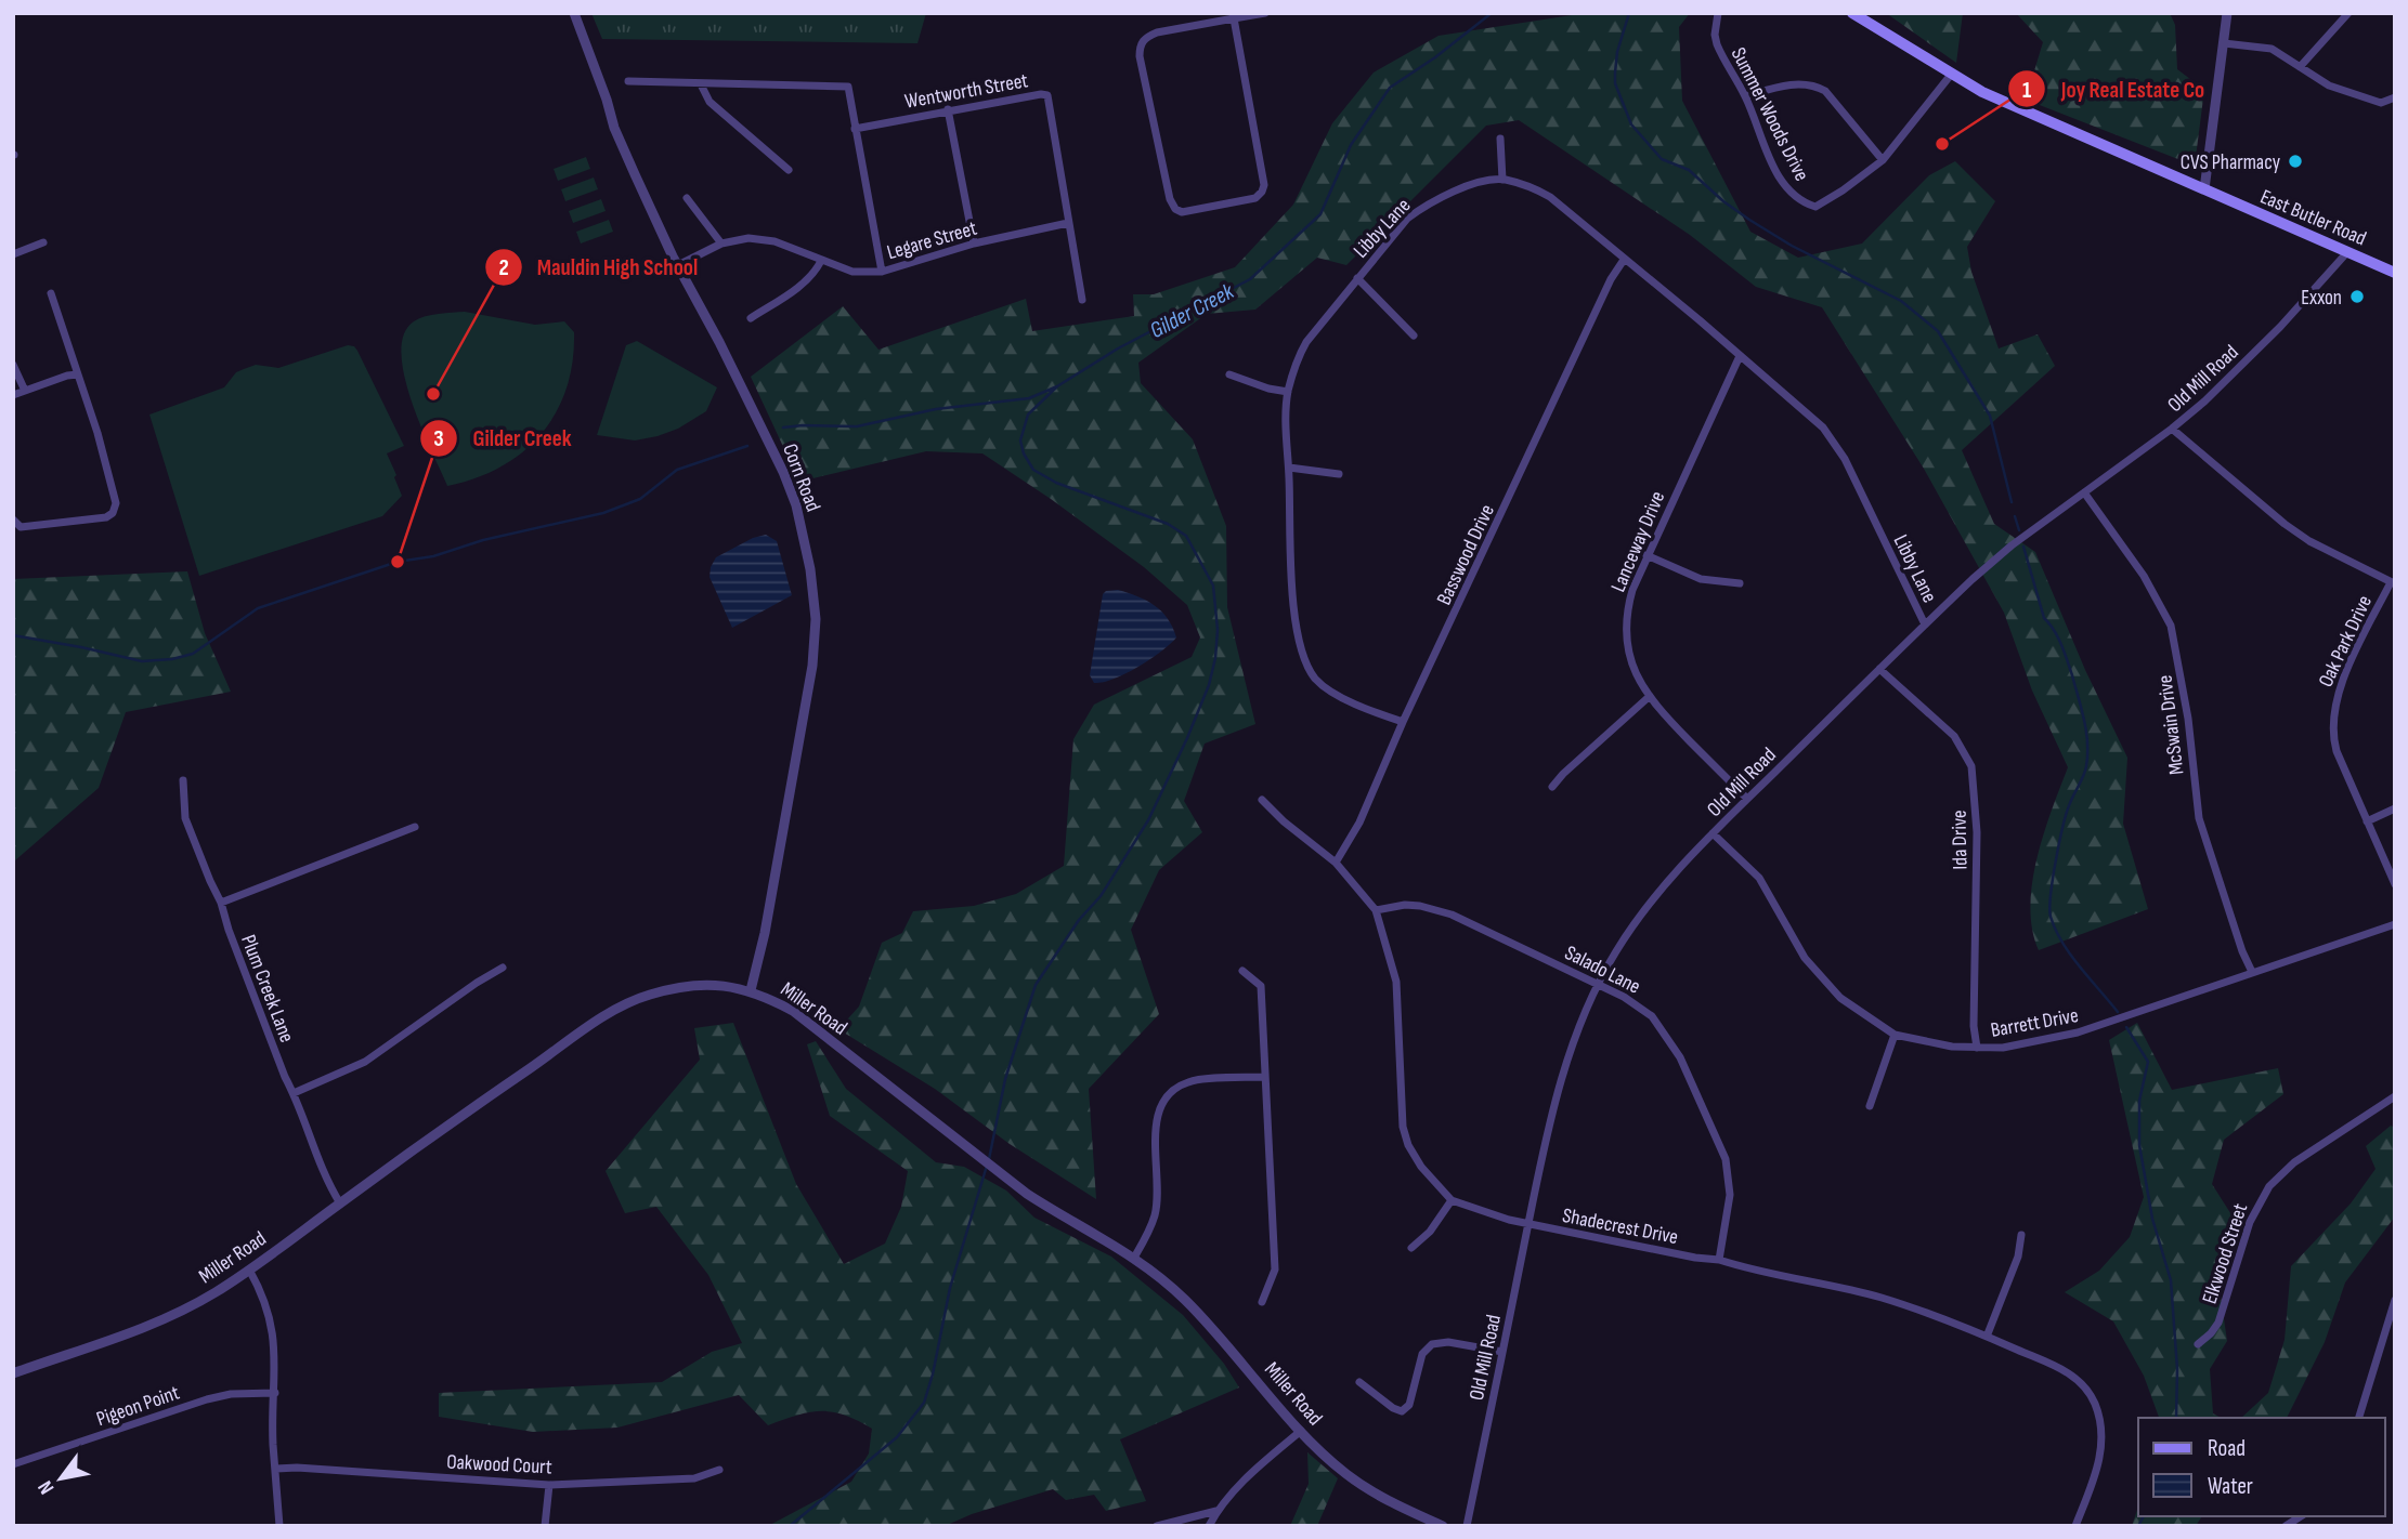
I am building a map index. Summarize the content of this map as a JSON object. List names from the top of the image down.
{
  "streets": {
    "main road": ["East Butler Road"],
    "street": [
      "Wentworth Street",
      "Summer Woods Drive",
      "Libby Lane",
      "Legare Street",
      "Old Mill Road",
      "Corn Road",
      "Lanceway Drive",
      "Basswood Drive",
      "Oak Park Drive",
      "McSwain Drive",
      "Ida Drive",
      "Salado Lane",
      "Plum Creek Lane",
      "Miller Road",
      "Barrett Drive",
      "Shadecrest Drive",
      "Elkwood Street",
      "Pigeon Point",
      "Oakwood Court"
    ]
  },
  "crossings": [
    ["Wentworth Street", "Legare Street"],
    ["Summer Woods Drive", "East Butler Road"],
    ["East Butler Road", "Old Mill Road"],
    ["Libby Lane", "Old Mill Road"],
    ["Libby Lane", "Lanceway Drive"],
    ["Libby Lane", "Basswood Drive"],
    ["Legare Street", "Corn Road"],
    ["Old Mill Road", "Lanceway Drive"],
    ["Old Mill Road", "McSwain Drive"],
    ["Old Mill Road", "Ida Drive"],
    ["Old Mill Road", "Salado Lane"],
    ["Old Mill Road", "Barrett Drive"],
    ["Old Mill Road", "Shadecrest Drive"],
    ["Corn Road", "Miller Road"],
    ["Basswood Drive", "Shadecrest Drive"],
    ["McSwain Drive", "Barrett Drive"],
    ["Ida Drive", "Barrett Drive"],
    ["Salado Lane", "Shadecrest Drive"],
    ["Plum Creek Lane", "Miller Road"]
  ],
  "water": ["Gilder Creek"],
  "places": [
    "Joy Real Estate Co",
    "CVS Pharmacy",
    "Exxon",
    "Mauldin High School",
    "Gilder Creek"
  ],
  "legend": ["Road", "Water"],
  "north": "bottom left"
}
